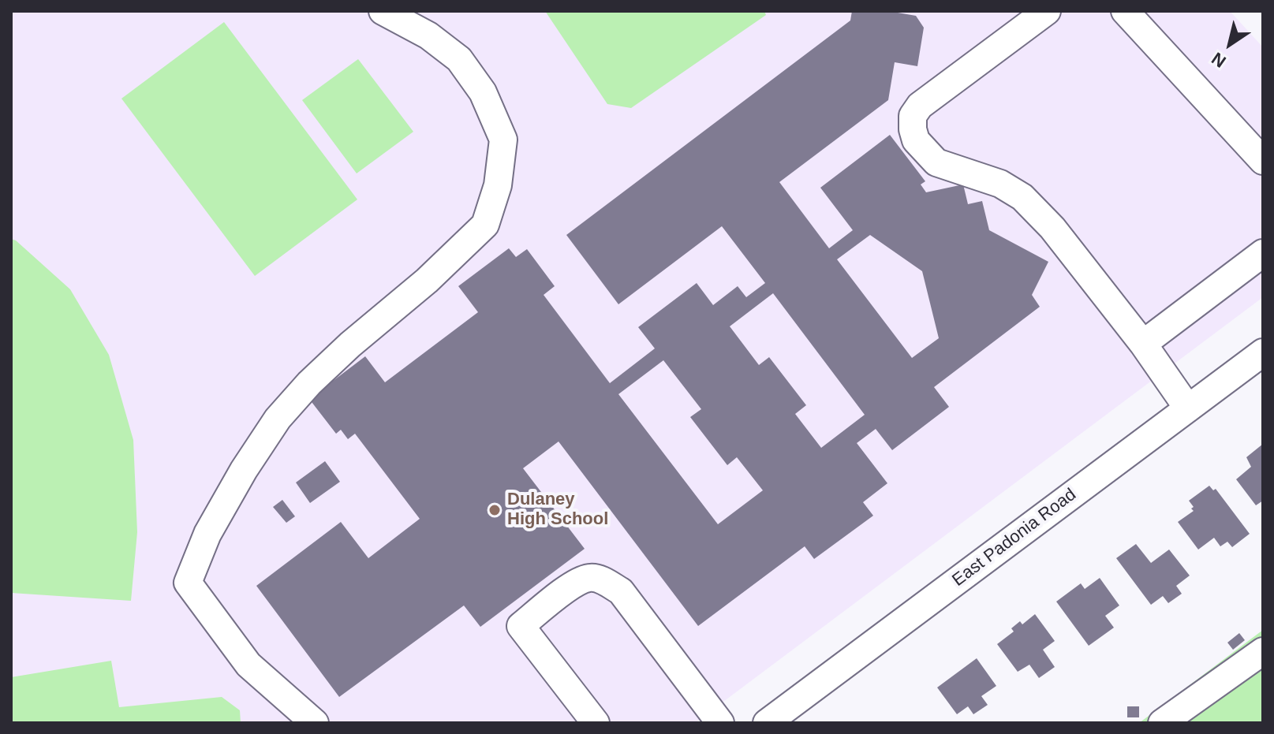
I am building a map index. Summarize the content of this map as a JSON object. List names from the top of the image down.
{
  "streets": {
    "street": ["East Padonia Road"]
  },
  "places": ["Dulaney High School"],
  "north": "bottom left"
}
